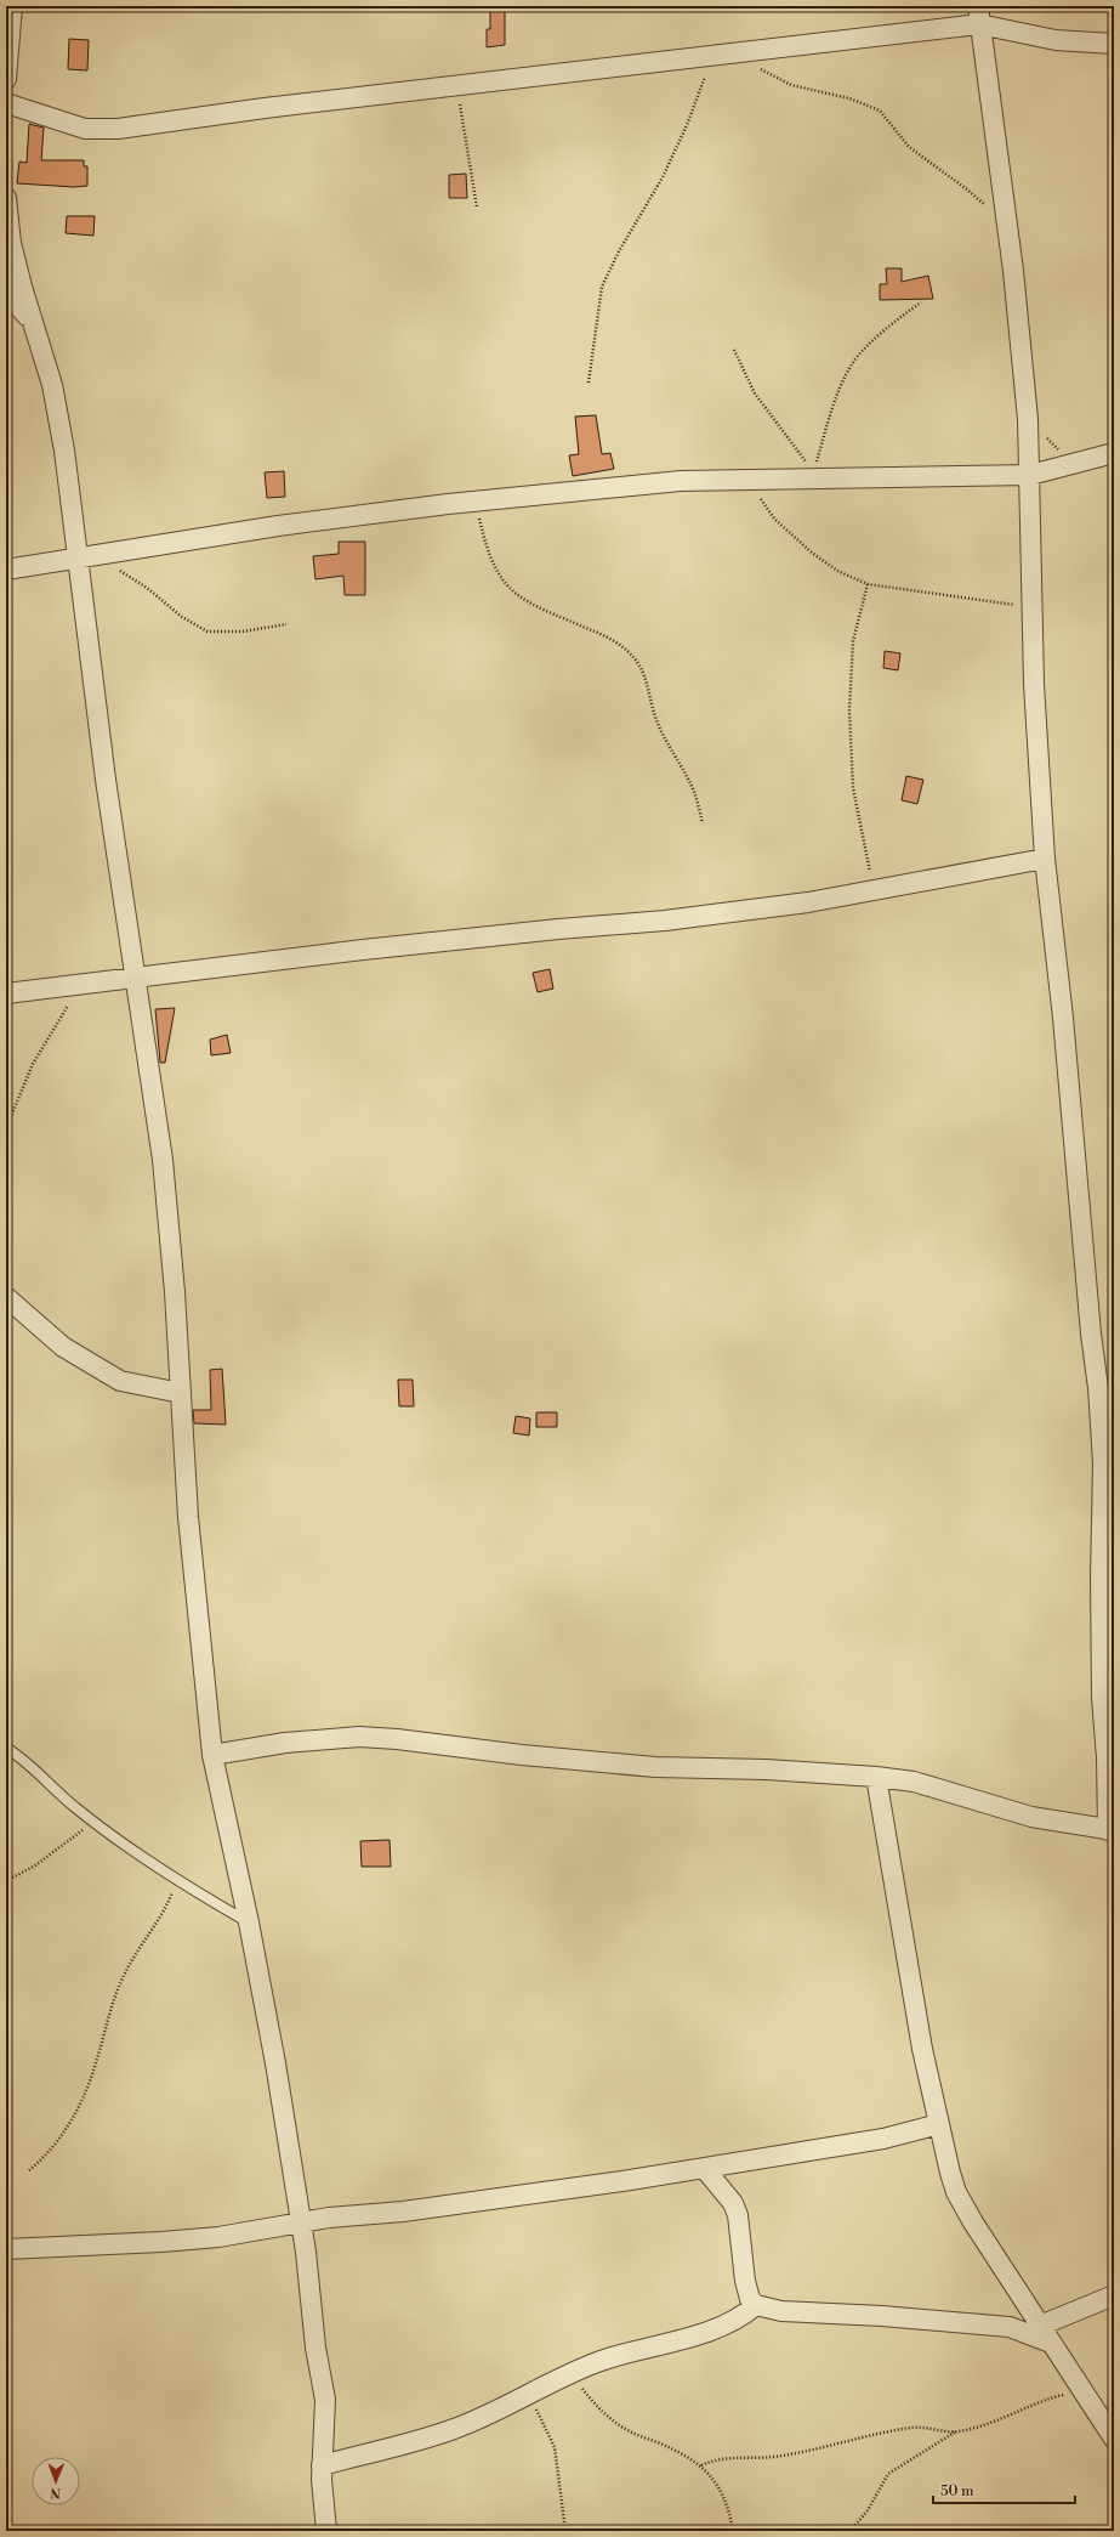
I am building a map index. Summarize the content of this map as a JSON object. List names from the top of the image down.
{
  "scale_bar": "50 m",
  "north": "bottom"
}
